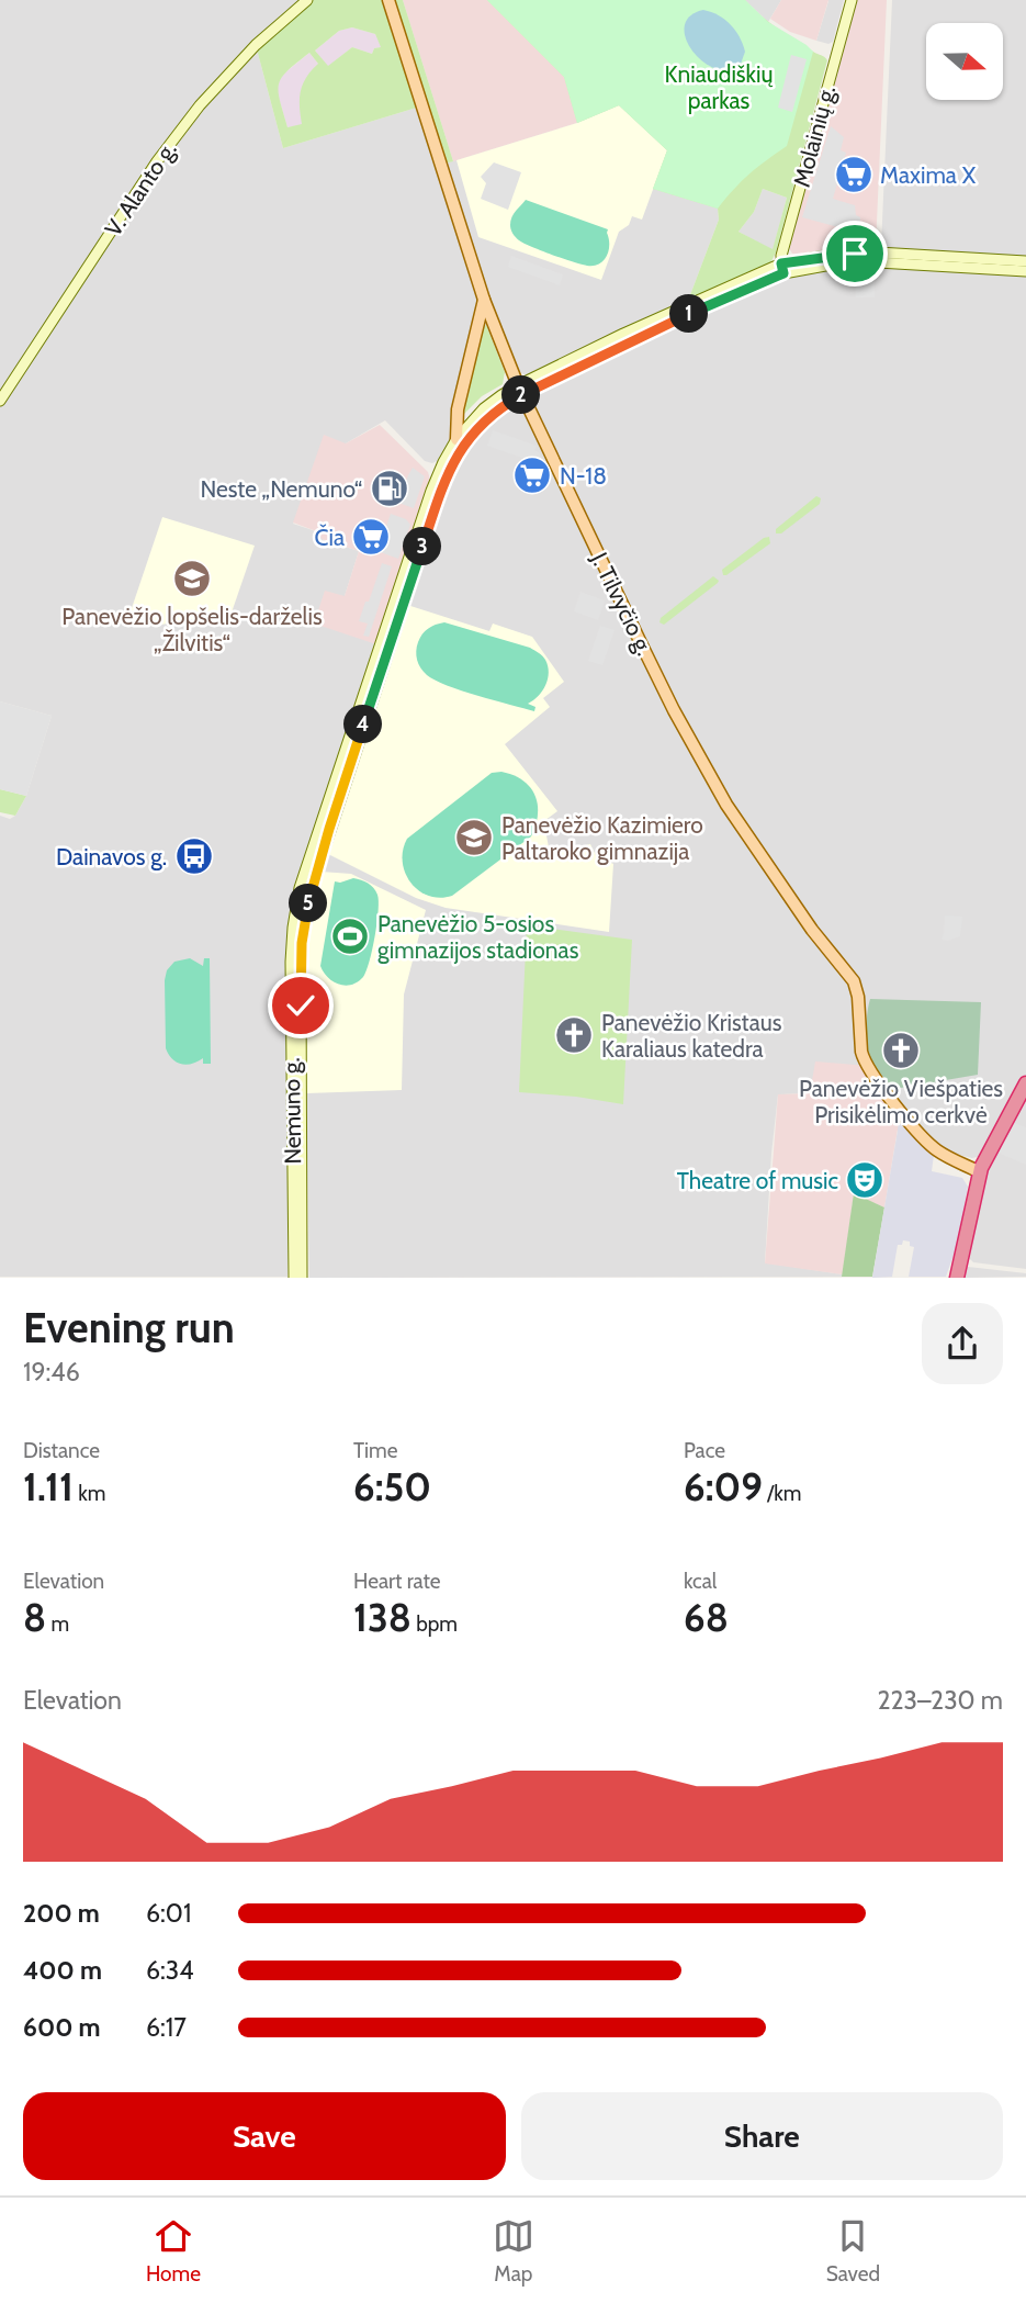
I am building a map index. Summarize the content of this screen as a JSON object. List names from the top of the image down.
{
  "streets": {
    "main road": [
      "Molainių g.",
      "V. Alanto g.",
      "J. Tilvyčio g.",
      "Nemuno g."
    ]
  },
  "crossings": [
    ["Molainių g.", "Nemuno g."],
    ["J. Tilvyčio g.", "Nemuno g."]
  ],
  "parks": ["Kniaudiškių parkas"],
  "places": {
    "supermarket": ["Maxima X", "N-18", "Čia"],
    "fuel station": ["Neste „Nemuno“"],
    "school or university": ["Panevėžio lopšelis-darželis „Žilvitis“", "Panevėžio Kazimiero Paltaroko gimnazija"],
    "bus stop": ["Dainavos g."],
    "sports": ["Panevėžio 5-osios gimnazijos stadionas"],
    "church": ["Panevėžio Kristaus Karaliaus katedra", "Panevėžio Viešpaties Prisikėlimo cerkvė"],
    "theatre": ["Theatre of music"]
  },
  "north": "right",
  "page": {
    "pins": [
      "1",
      "2",
      "3",
      "4",
      "5"
    ],
    "heading": ["Evening run", "19:46"],
    "stats": [
      ["Distance", "1.11 km"],
      ["Time", "6:50"],
      ["Pace", "6:09 /km"],
      ["Elevation", "8 m"],
      ["Heart rate", "138 bpm"],
      ["kcal", "68"]
    ],
    "chart": ["Elevation", "223–230 m"],
    "list": [
      {
        "name": "200 m",
        "note": "6:01"
      },
      {
        "name": "400 m",
        "note": "6:34"
      },
      {
        "name": "600 m",
        "note": "6:17"
      }
    ],
    "buttons": ["Save", "Share"],
    "tabs": ["Home", "Map", "Saved"]
  }
}
